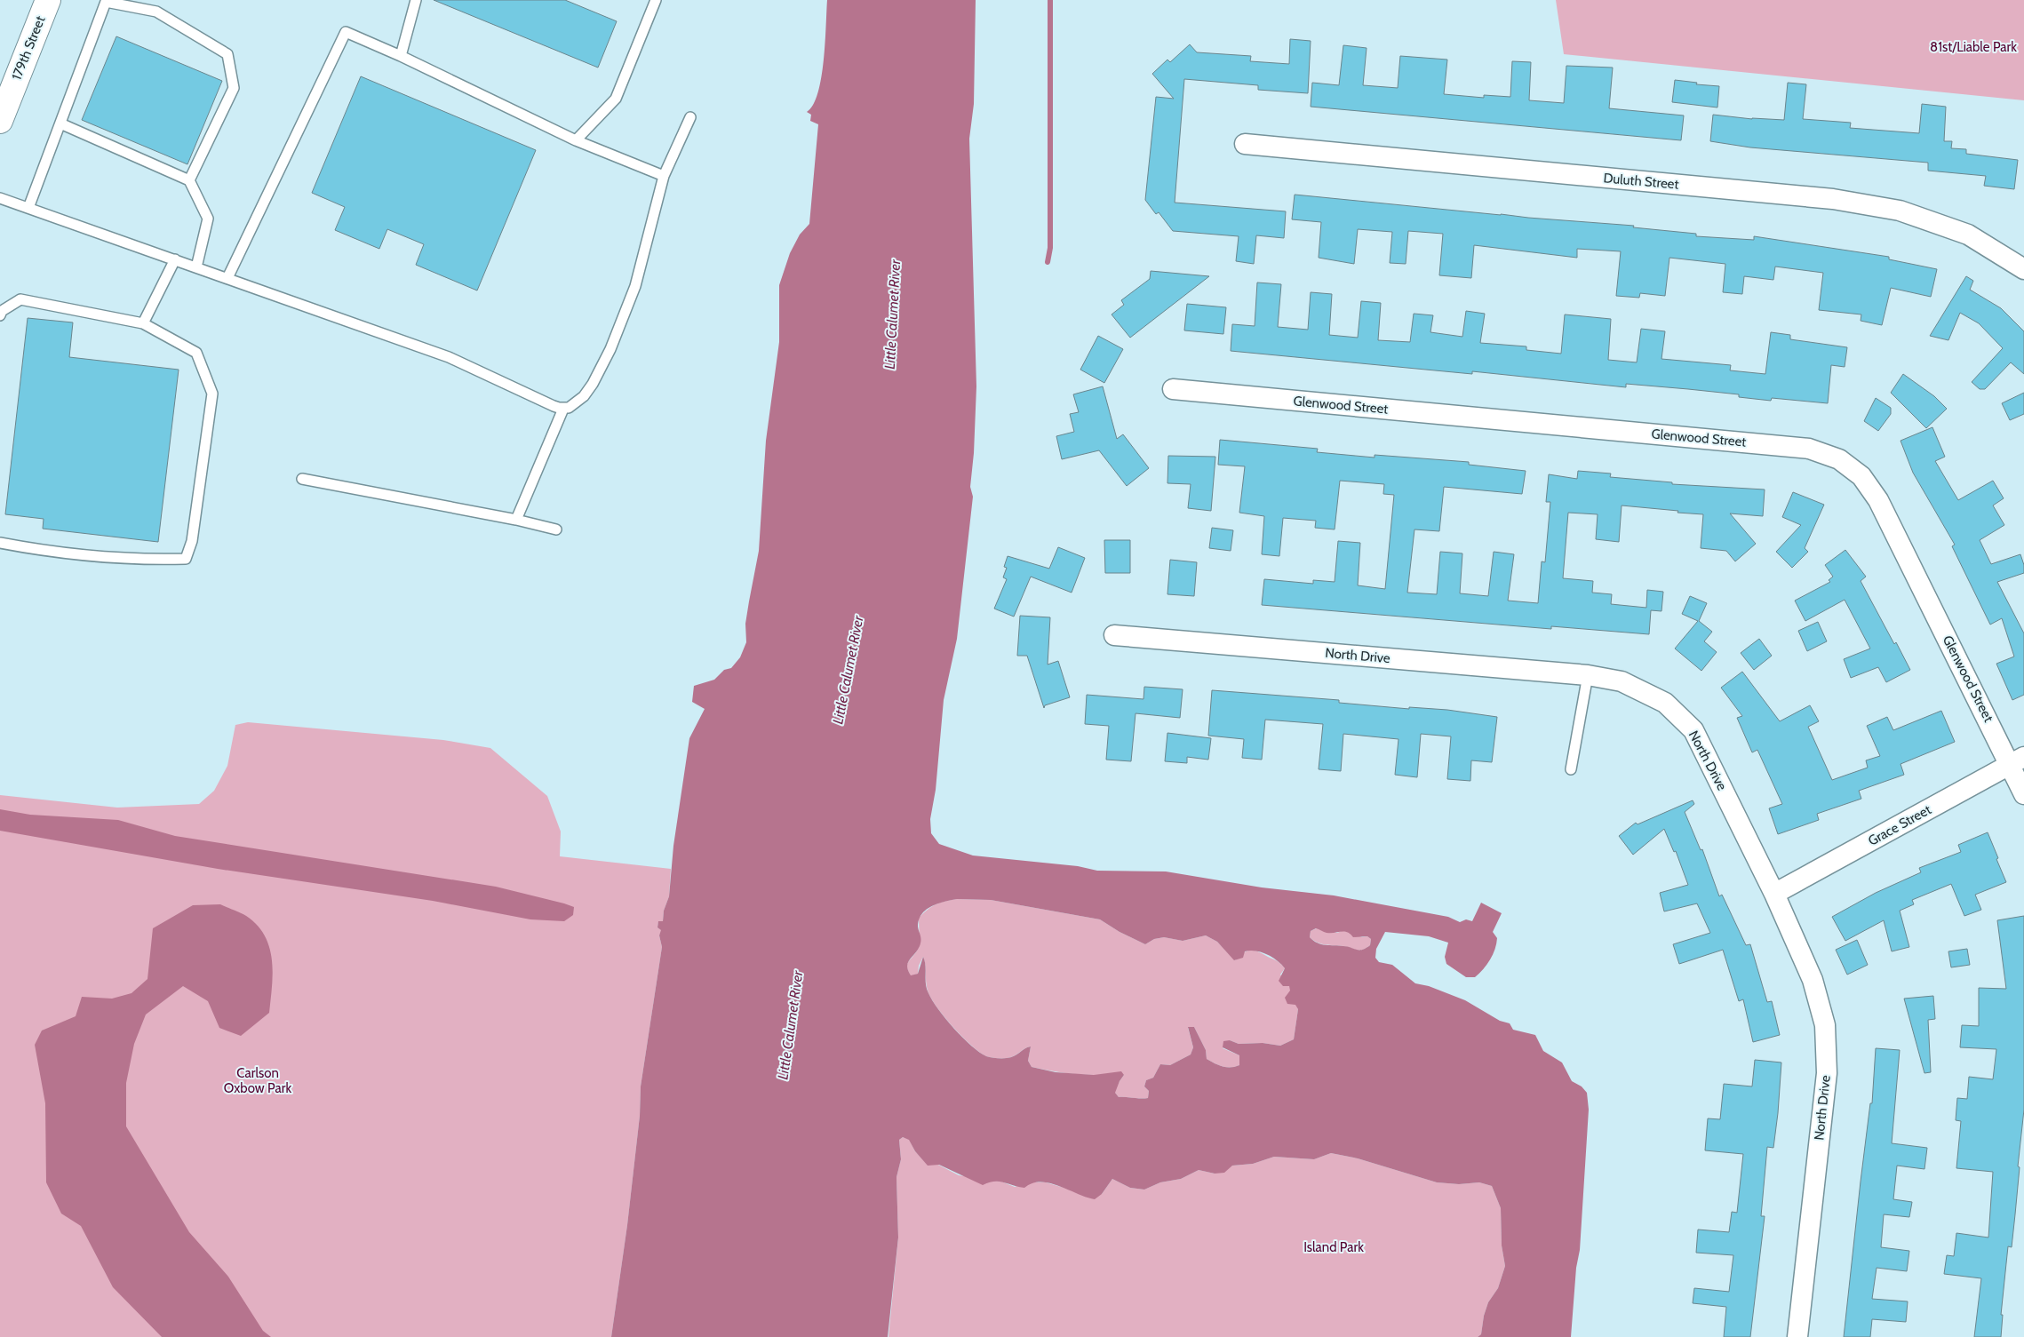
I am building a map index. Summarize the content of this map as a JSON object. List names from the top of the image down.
{
  "streets": {
    "street": [
      "179th Street",
      "Duluth Street",
      "Glenwood Street",
      "North Drive",
      "Grace Street"
    ]
  },
  "crossings": [
    ["Glenwood Street", "Grace Street"],
    ["North Drive", "Grace Street"]
  ],
  "water": ["Little Calumet River"],
  "parks": ["81st/Liable Park", "Carlson Oxbow Park", "Island Park"]
}
